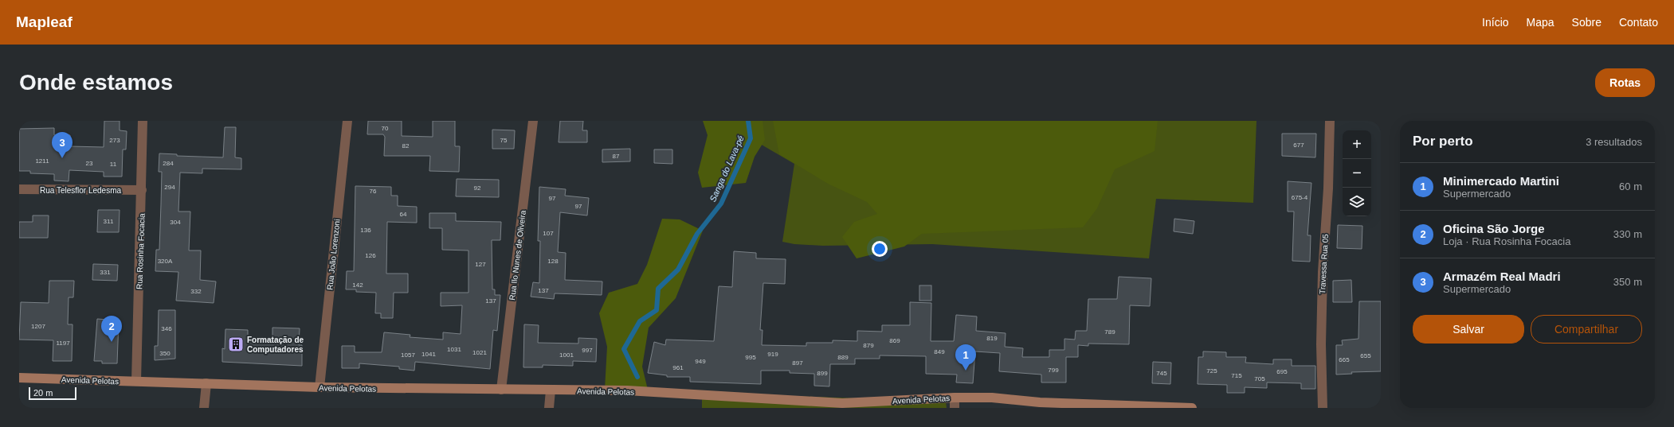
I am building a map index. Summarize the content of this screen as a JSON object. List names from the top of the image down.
{
  "streets": {
    "street": [
      "Rua Telesflor Ledesma",
      "Rua Rosinha Focacia",
      "Rua João Lorenzoni",
      "Rua Ilo Nunes de Oliveira",
      "Travessa Rua 05",
      "Avenida Pelotas"
    ]
  },
  "crossings": [
    ["Rua Telesflor Ledesma", "Rua Rosinha Focacia"],
    ["Rua Rosinha Focacia", "Avenida Pelotas"],
    ["Rua João Lorenzoni", "Avenida Pelotas"],
    ["Rua Ilo Nunes de Oliveira", "Avenida Pelotas"]
  ],
  "water": ["Sanga do Lava-pé"],
  "places": {
    "building": ["Formatação de Computadores"]
  },
  "house_numbers": [
    "70",
    "273",
    "75",
    "677",
    "82",
    "87",
    "1211",
    "23",
    "284",
    "11",
    "294",
    "92",
    "76",
    "675-4",
    "97",
    "97",
    "64",
    "311",
    "304",
    "136",
    "107",
    "126",
    "320A",
    "128",
    "127",
    "331",
    "142",
    "137",
    "332",
    "137",
    "1207",
    "346",
    "789",
    "819",
    "869",
    "1197",
    "879",
    "1031",
    "997",
    "849",
    "1021",
    "350",
    "1041",
    "919",
    "1057",
    "1001",
    "655",
    "995",
    "889",
    "665",
    "949",
    "897",
    "961",
    "799",
    "725",
    "695",
    "899",
    "745",
    "715",
    "705"
  ],
  "scale_bar": "20 m",
  "page": {
    "header": "Mapleaf",
    "nav": [
      "Início",
      "Mapa",
      "Sobre",
      "Contato"
    ],
    "buttons": [
      "Rotas",
      ["Salvar", "Compartilhar"]
    ],
    "title": "Onde estamos",
    "heading": ["Por perto", "3 resultados"],
    "map_buttons": ["+", "−"],
    "pins": ["3", "2", "1"],
    "list": [
      {
        "mark": "1",
        "name": "Minimercado Martini",
        "note": "Supermercado",
        "value": "60 m"
      },
      {
        "mark": "2",
        "name": "Oficina São Jorge",
        "note": "Loja · Rua Rosinha Focacia",
        "value": "330 m"
      },
      {
        "mark": "3",
        "name": "Armazém Real Madri",
        "note": "Supermercado",
        "value": "350 m"
      }
    ],
    "scale": "20 m"
  }
}
